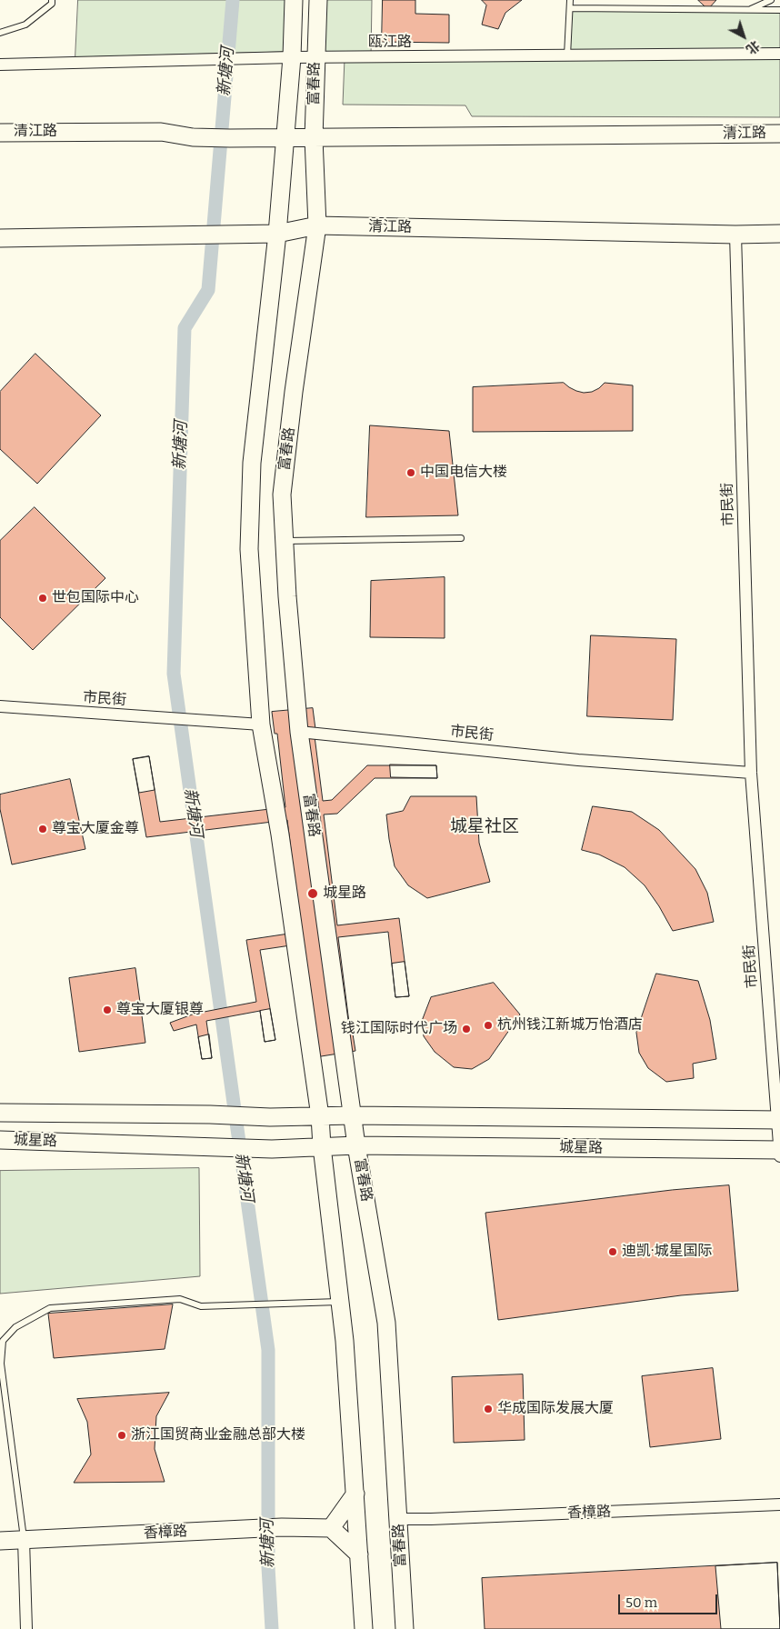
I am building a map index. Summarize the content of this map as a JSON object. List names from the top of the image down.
{
  "streets": {
    "main road": [
      "富春路",
      "清江路",
      "城星路",
      "香樟路"
    ],
    "street": ["瓯江路", "市民街"]
  },
  "crossings": [
    ["瓯江路", "富春路"],
    ["富春路", "清江路"],
    ["富春路", "市民街"],
    ["富春路", "城星路"],
    ["富春路", "香樟路"],
    ["清江路", "市民街"],
    ["市民街", "城星路"]
  ],
  "districts": ["城星社区"],
  "water": ["新塘河"],
  "places": [
    "中国电信大楼",
    "世包国际中心",
    "尊宝大厦金尊",
    "城星路",
    "尊宝大厦银尊",
    "杭州钱江新城万怡酒店",
    "钱江国际时代广场",
    "迪凯·城星国际",
    "华成国际发展大厦",
    "浙江国贸商业金融总部大楼"
  ],
  "scale_bar": "50 m",
  "north": "bottom right"
}
